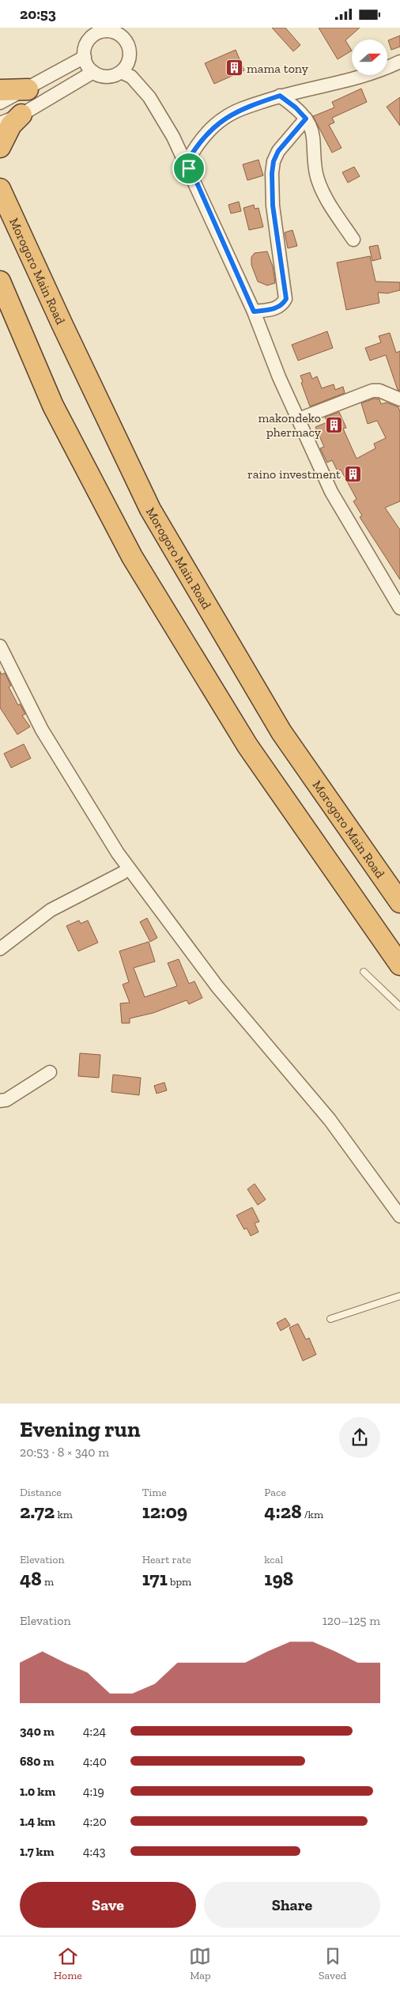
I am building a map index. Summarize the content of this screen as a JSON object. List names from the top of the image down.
{
  "streets": {
    "highway": ["Morogoro Main Road"]
  },
  "places": {
    "building": ["mama tony", "makondeko phermacy", "raino investment"]
  },
  "north": "right",
  "page": {
    "status": "20:53",
    "heading": ["Evening run", "20:53 · 8 × 340 m"],
    "stats": [
      ["Distance", "2.72 km"],
      ["Time", "12:09"],
      ["Pace", "4:28 /km"],
      ["Elevation", "48 m"],
      ["Heart rate", "171 bpm"],
      ["kcal", "198"]
    ],
    "chart": ["Elevation", "120–125 m"],
    "list": [
      {
        "name": "340 m",
        "note": "4:24"
      },
      {
        "name": "680 m",
        "note": "4:40"
      },
      {
        "name": "1.0 km",
        "note": "4:19"
      },
      {
        "name": "1.4 km",
        "note": "4:20"
      },
      {
        "name": "1.7 km",
        "note": "4:43"
      }
    ],
    "buttons": ["Save", "Share"],
    "tabs": ["Home", "Map", "Saved"]
  }
}
